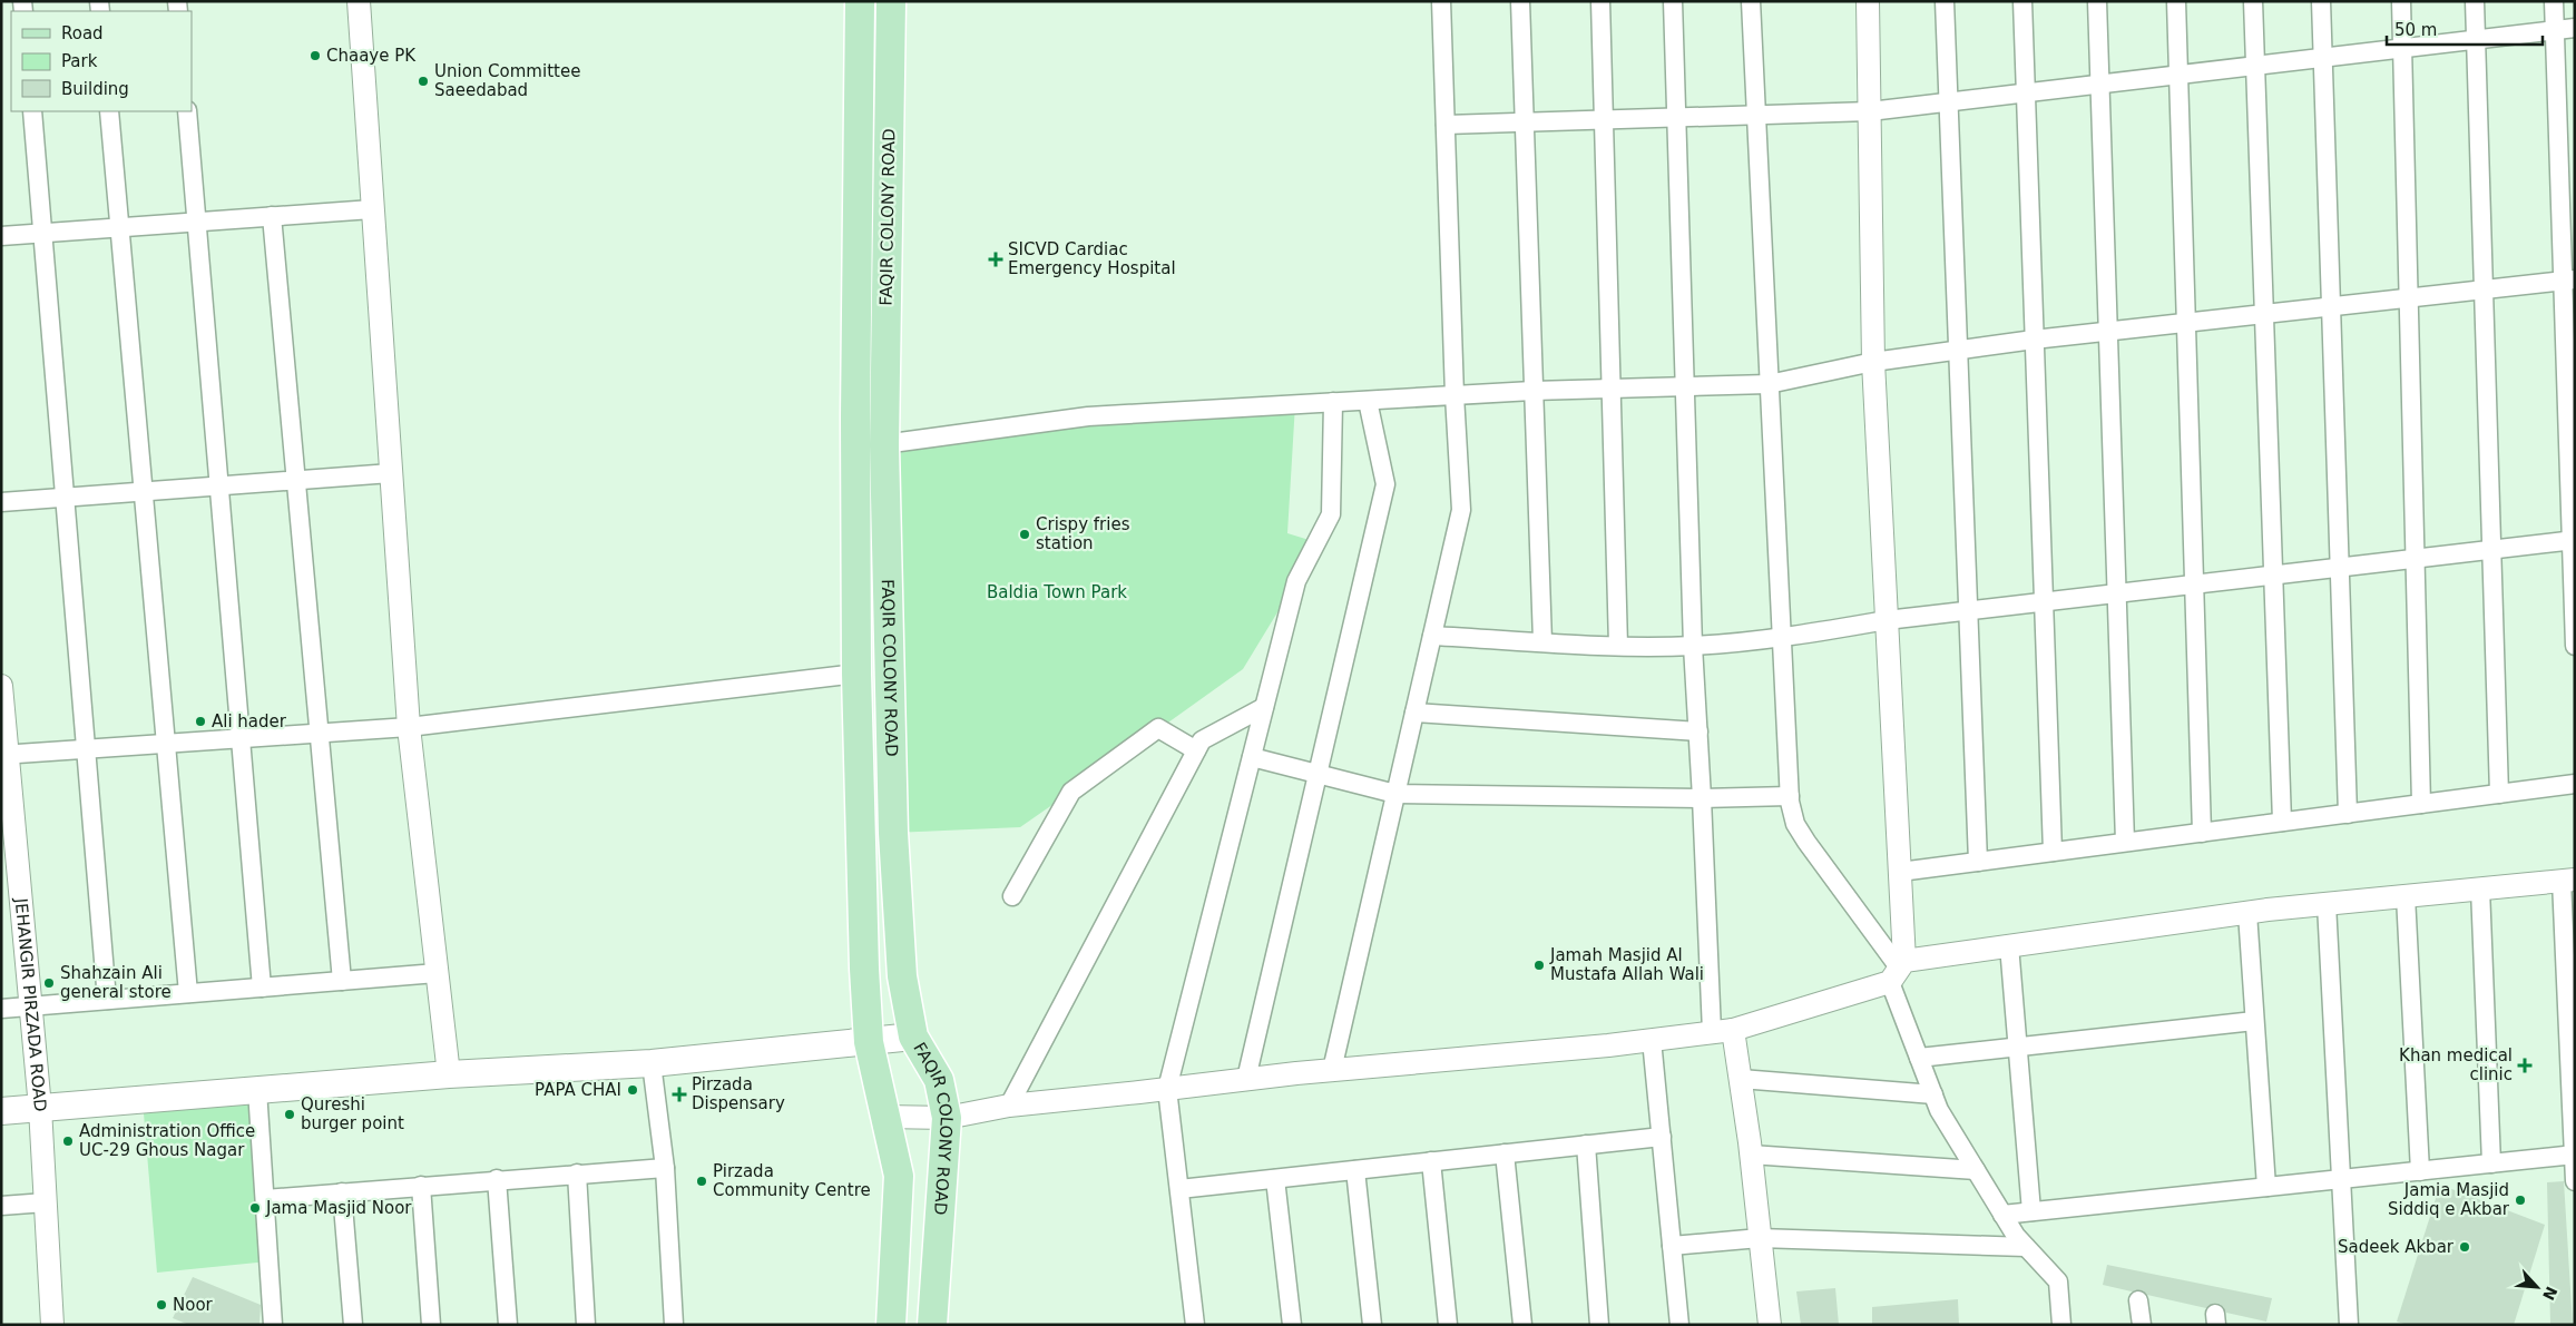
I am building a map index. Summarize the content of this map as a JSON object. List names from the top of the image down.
{
  "streets": {
    "main road": ["FAQIR COLONY ROAD"],
    "street": ["JEHANGIR PIRZADA ROAD"]
  },
  "parks": ["Baldia Town Park"],
  "places": {
    "other": [
      "Chaaye PK",
      "Union Committee Saeedabad",
      "Crispy fries station",
      "Ali hader",
      "Jamah Masjid Al Mustafa Allah Wali",
      "Shahzain Ali general store",
      "PAPA CHAI",
      "Qureshi burger point",
      "Administration Office UC-29 Ghous Nagar",
      "Pirzada Community Centre",
      "Jamia Masjid Siddiq e Akbar",
      "Jama Masjid Noor",
      "Sadeek Akbar",
      "Noor"
    ],
    "health": ["SICVD Cardiac Emergency Hospital", "Khan medical clinic", "Pirzada Dispensary"]
  },
  "legend": ["Road", "Park", "Building"],
  "scale_bar": "50 m",
  "north": "bottom right"
}
